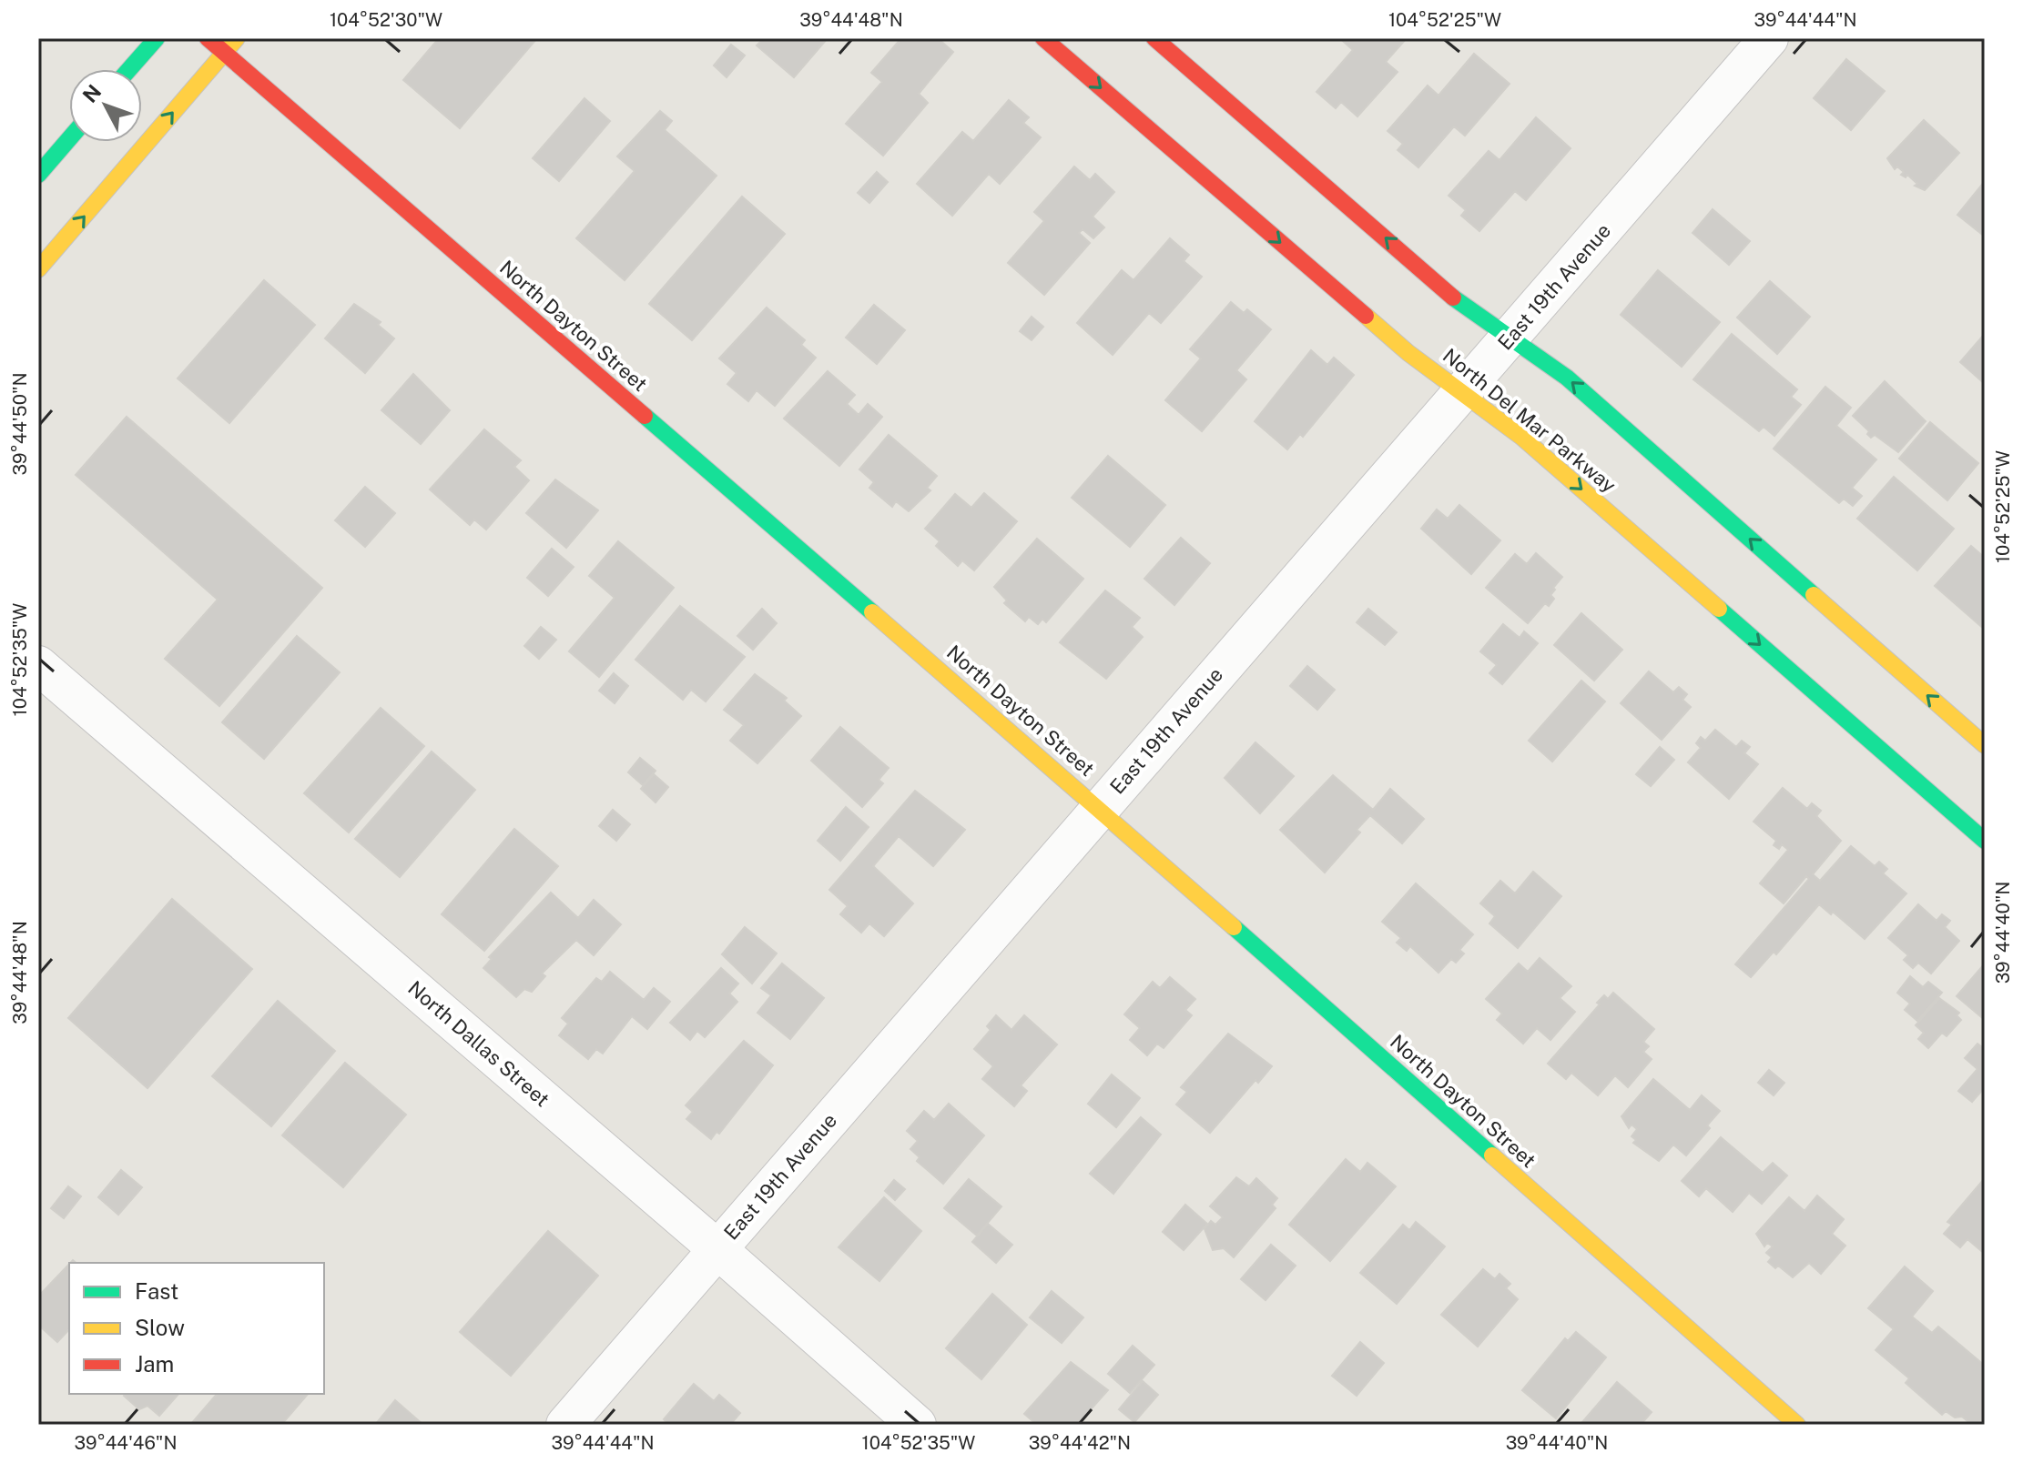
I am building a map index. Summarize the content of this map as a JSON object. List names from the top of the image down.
{
  "streets": {
    "street": [
      "East 19th Avenue",
      "North Dayton Street",
      "North Del Mar Parkway",
      "North Dallas Street"
    ]
  },
  "crossings": [
    ["East 19th Avenue", "North Dayton Street"],
    ["East 19th Avenue", "North Del Mar Parkway"],
    ["East 19th Avenue", "North Dallas Street"]
  ],
  "legend": ["Fast", "Slow", "Jam"],
  "north": "top left",
  "coordinates": [
    "104°52'30\"W",
    "39°44'48\"N",
    "104°52'25\"W",
    "39°44'44\"N",
    "39°44'50\"N",
    "104°52'35\"W",
    "39°44'40\"N",
    "39°44'46\"N",
    "39°44'42\"N"
  ]
}
